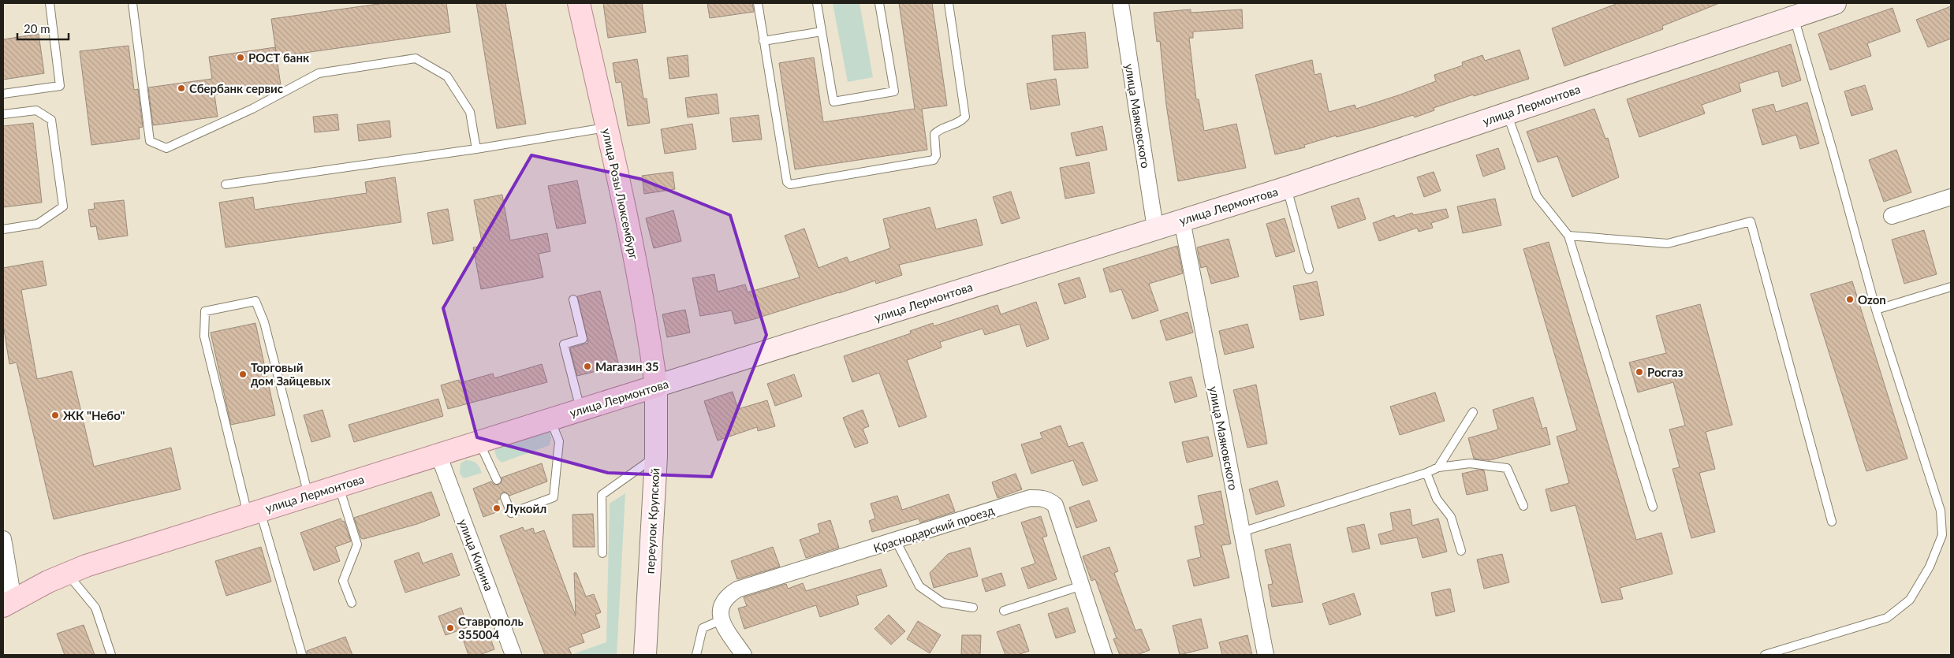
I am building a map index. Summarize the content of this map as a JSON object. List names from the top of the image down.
{
  "streets": {
    "main road": ["улица Лермонтова", "улица Розы Люксембург", "переулок Крупской"],
    "street": ["улица Маяковского", "Краснодарский проезд", "улица Кирина"]
  },
  "crossings": [
    ["улица Лермонтова", "улица Маяковского"],
    ["улица Лермонтова", "улица Розы Люксембург"],
    ["улица Лермонтова", "переулок Крупской"],
    ["улица Лермонтова", "улица Кирина"],
    ["улица Розы Люксембург", "переулок Крупской"]
  ],
  "places": [
    "РОСТ банк",
    "Сбербанк сервис",
    "Ozon",
    "Магазин 35",
    "Росгаз",
    "Торговый дом Зайцевых",
    "ЖК \"Небо\"",
    "Лукойл",
    "Ставрополь 355004"
  ],
  "scale_bar": "20 m"
}
